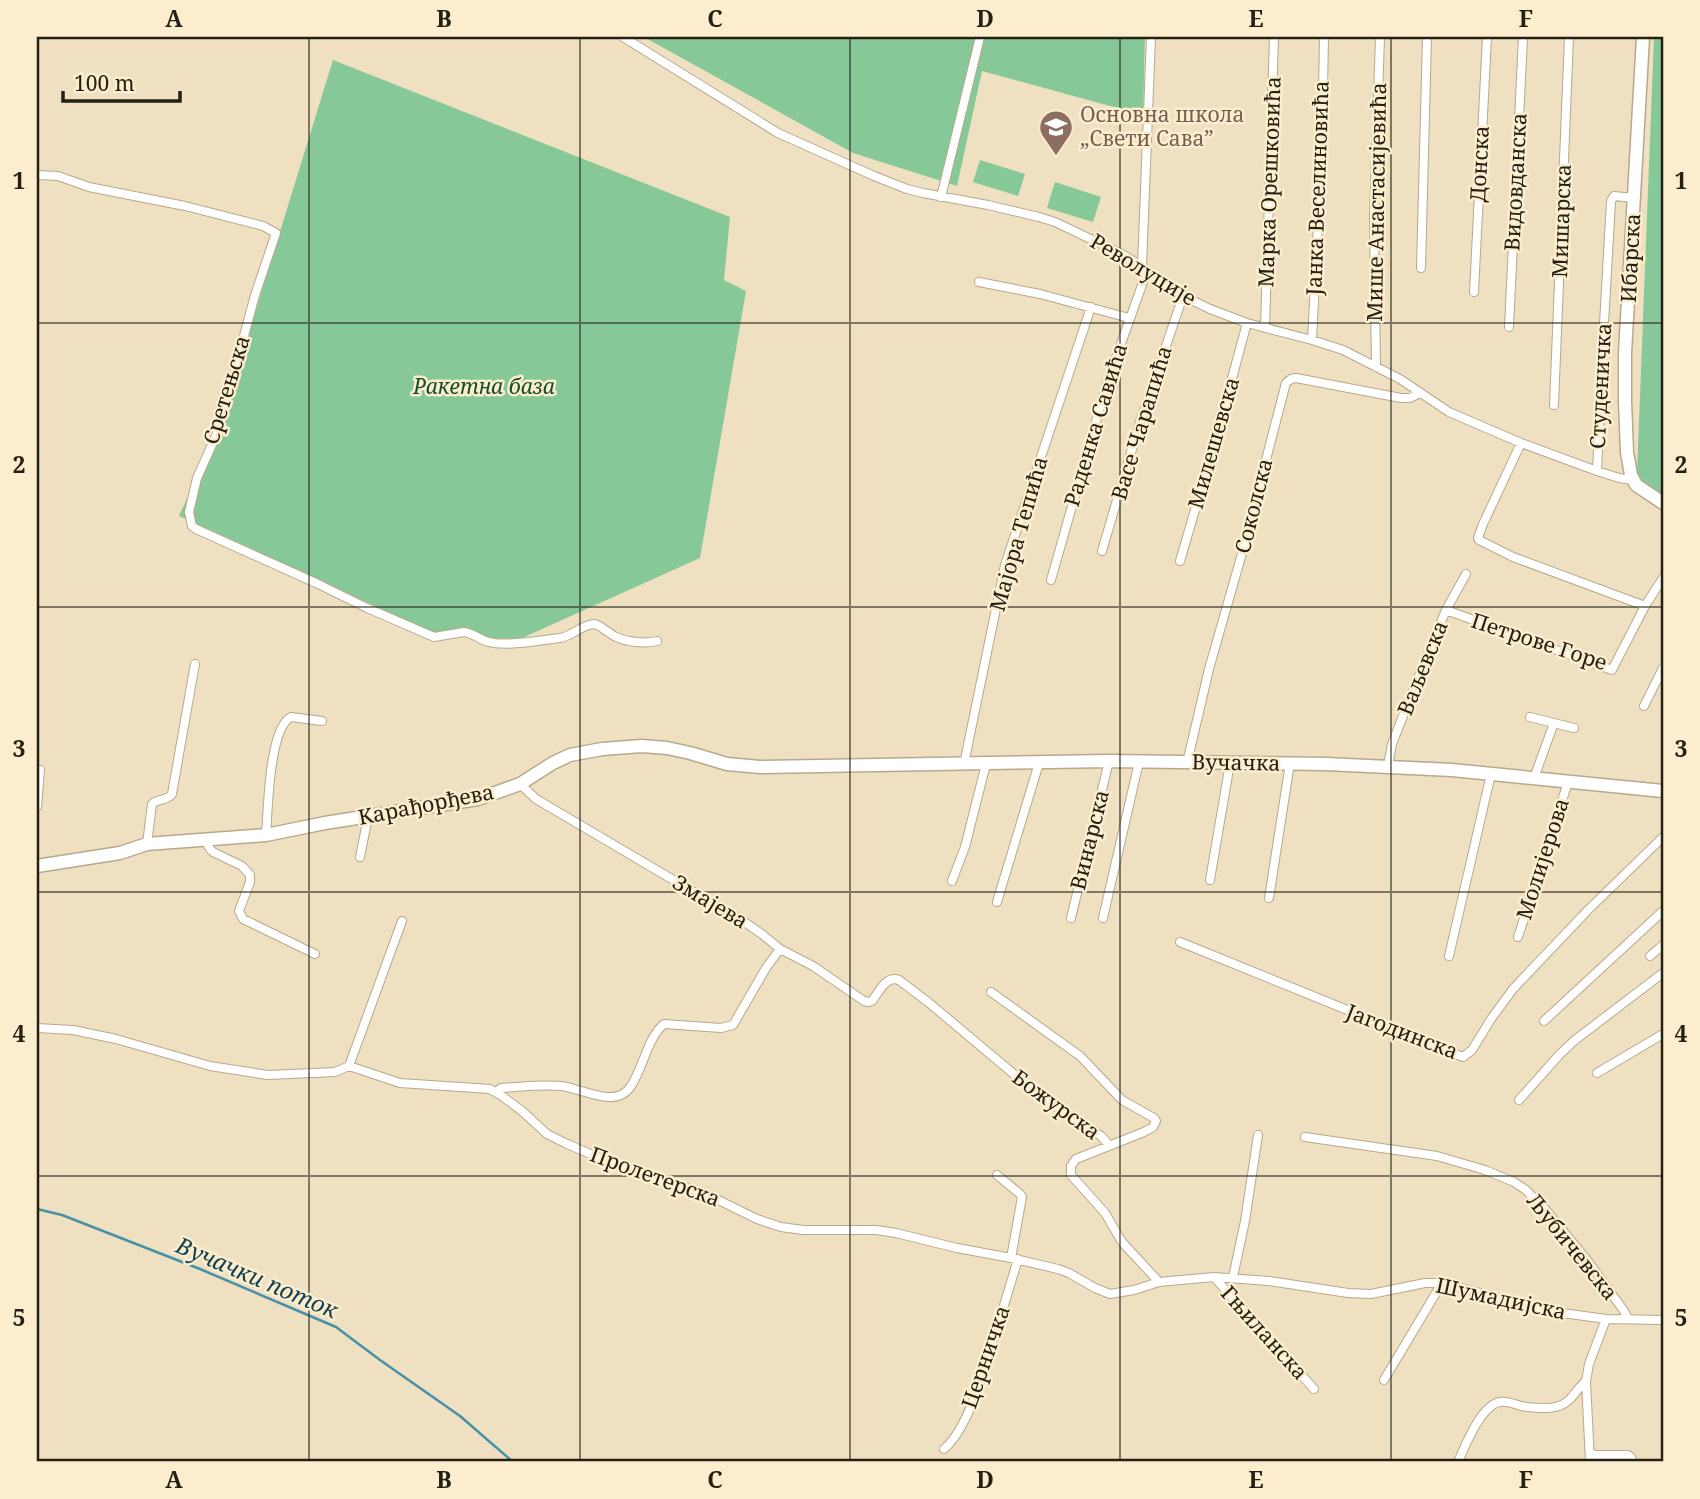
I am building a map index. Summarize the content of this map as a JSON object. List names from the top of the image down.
{
  "streets": {
    "street": [
      "Донска",
      "Марка Орешковића",
      "Видовданска",
      "Јанка Веселиновића",
      "Мише Анастасијевића",
      "Мишарска",
      "Ибарска",
      "Револуције",
      "Студеничка",
      "Сретењска",
      "Васе Чарапића",
      "Раденка Савића",
      "Милешевска",
      "Соколска",
      "Мајора Тепића",
      "Петрове Горе",
      "Ваљевска",
      "Вучачка",
      "Карађорђева",
      "Винарска",
      "Молијерова",
      "Змајева",
      "Јагодинска",
      "Божурска",
      "Пролетерска",
      "Љубичевска",
      "Шумадијска",
      "Гњиланска",
      "Церничка"
    ]
  },
  "crossings": [
    ["Марка Орешковића", "Револуције"],
    ["Јанка Веселиновића", "Револуције"],
    ["Мише Анастасијевића", "Револуције"],
    ["Ибарска", "Револуције"],
    ["Ибарска", "Студеничка"],
    ["Револуције", "Студеничка"],
    ["Револуције", "Васе Чарапића"],
    ["Револуције", "Раденка Савића"],
    ["Револуције", "Милешевска"],
    ["Револуције", "Соколска"],
    ["Соколска", "Вучачка"],
    ["Мајора Тепића", "Вучачка"],
    ["Петрове Горе", "Ваљевска"],
    ["Ваљевска", "Вучачка"],
    ["Вучачка", "Карађорђева"],
    ["Вучачка", "Винарска"],
    ["Вучачка", "Молијерова"],
    ["Карађорђева", "Змајева"],
    ["Змајева", "Божурска"],
    ["Пролетерска", "Шумадијска"],
    ["Пролетерска", "Гњиланска"],
    ["Пролетерска", "Церничка"],
    ["Љубичевска", "Шумадијска"],
    ["Шумадијска", "Гњиланска"]
  ],
  "water": ["Вучачки поток"],
  "parks": ["Ракетна база"],
  "places": {
    "school or university": ["Основна школа „Свети Сава”"]
  },
  "scale_bar": "100 m",
  "grid": {
    "columns": [
      "A",
      "B",
      "C",
      "D",
      "E",
      "F"
    ],
    "rows": [
      "1",
      "2",
      "3",
      "4",
      "5"
    ]
  }
}
